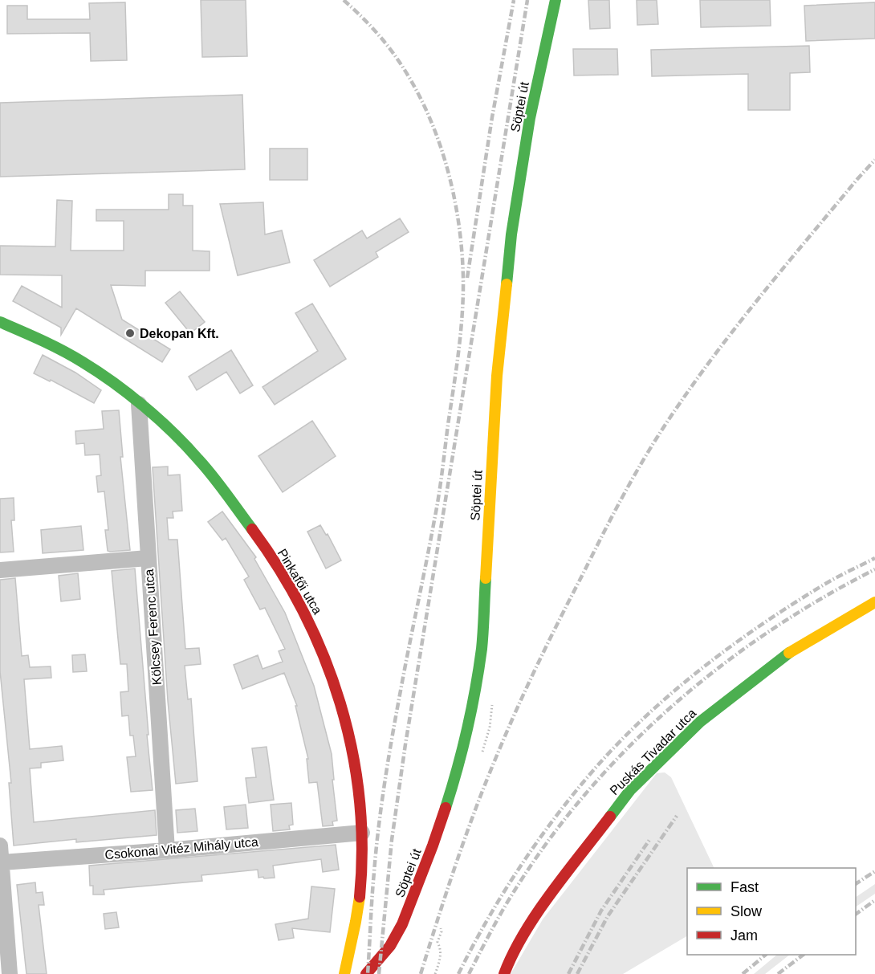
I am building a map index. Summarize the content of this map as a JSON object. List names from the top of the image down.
{
  "streets": {
    "street": [
      "Söptei út",
      "Pinkafői utca",
      "Kölcsey Ferenc utca",
      "Puskás Tivadar utca",
      "Csokonai Vitéz Mihály utca"
    ]
  },
  "crossings": [
    ["Pinkafői utca", "Kölcsey Ferenc utca"],
    ["Pinkafői utca", "Csokonai Vitéz Mihály utca"],
    ["Kölcsey Ferenc utca", "Csokonai Vitéz Mihály utca"]
  ],
  "places": ["Dekopan Kft."],
  "legend": ["Fast", "Slow", "Jam"]
}
